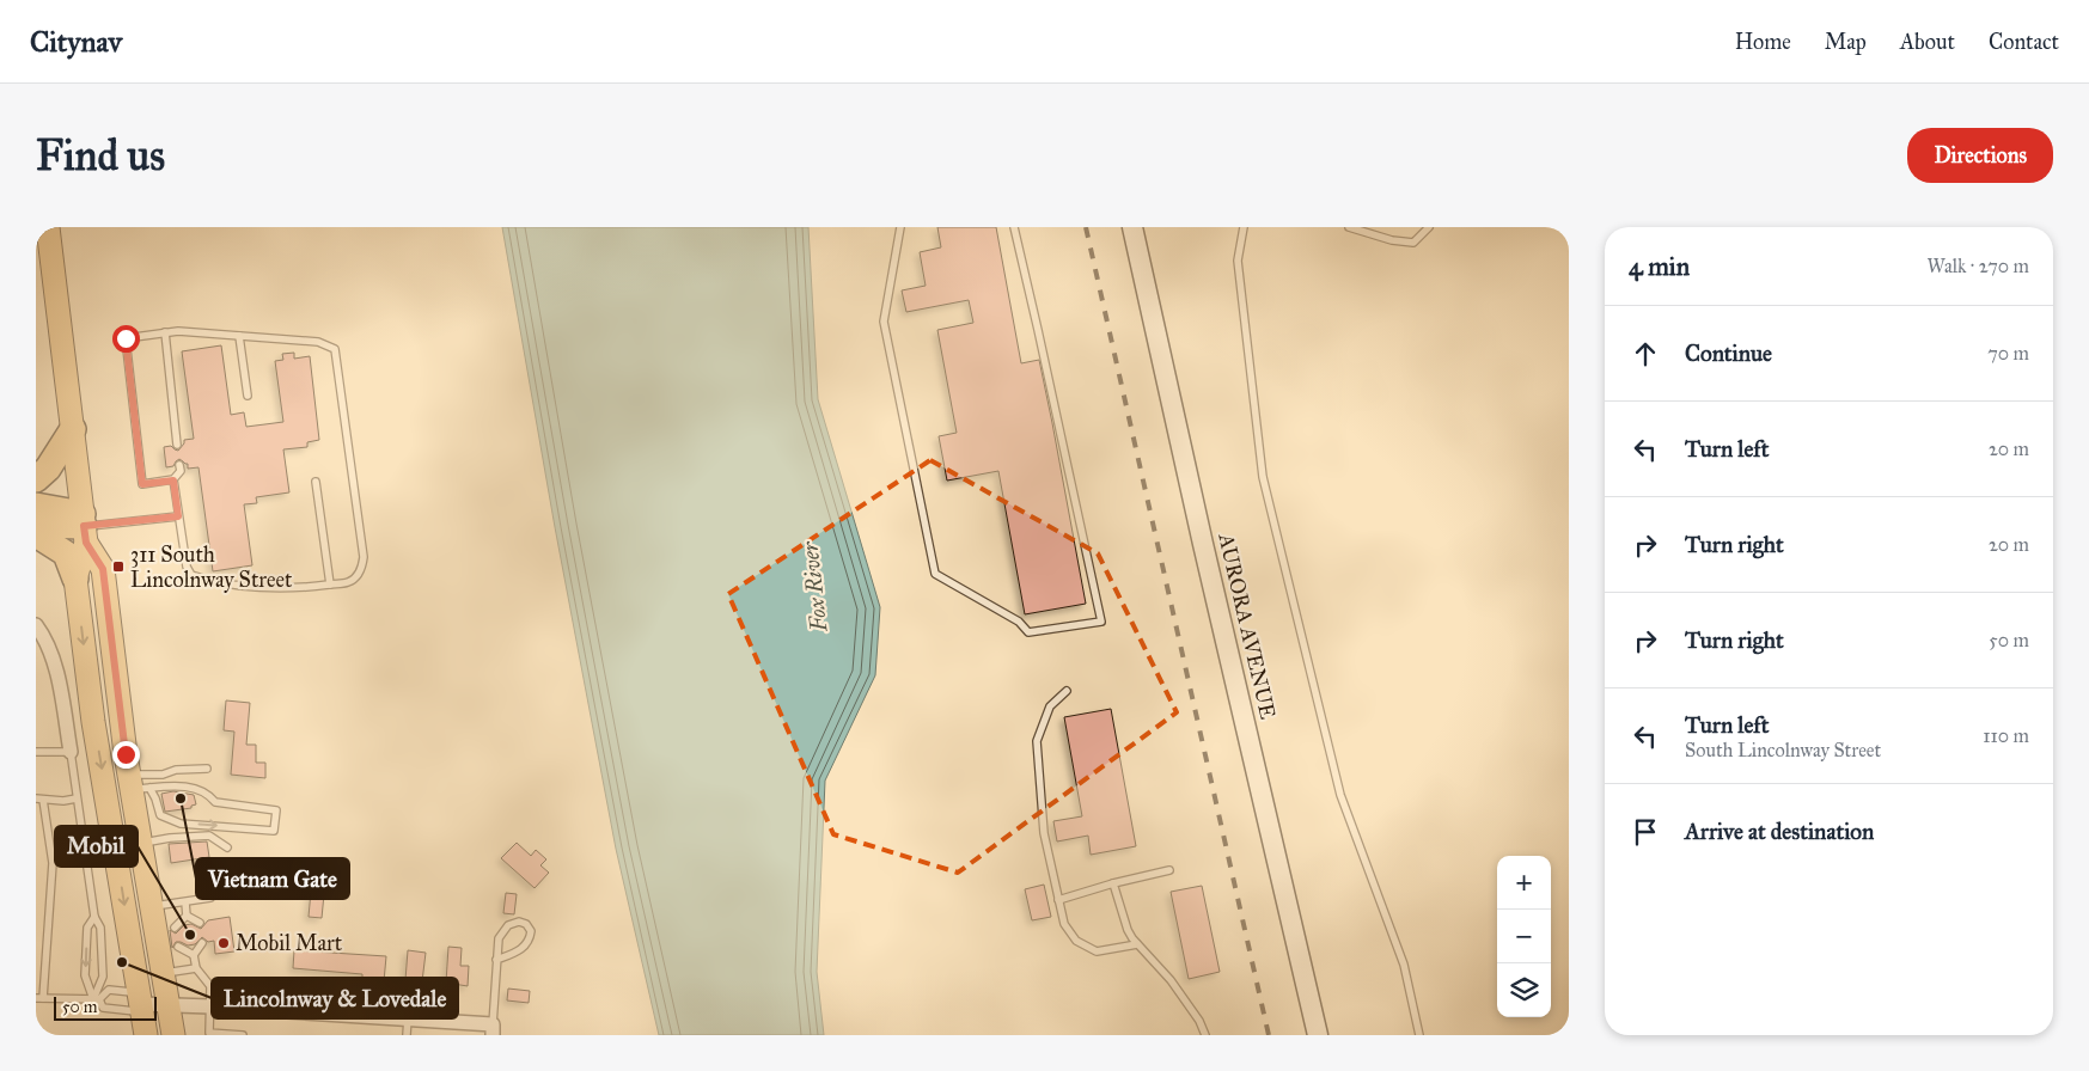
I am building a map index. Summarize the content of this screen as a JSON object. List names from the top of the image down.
{
  "streets": {
    "main road": ["AURORA AVENUE"]
  },
  "water": ["Fox River"],
  "places": {
    "transit": ["311 South Lincolnway Street"],
    "other": [
      "Vietnam Gate",
      "Mobil",
      "Mobil Mart",
      "Lincolnway & Lovedale"
    ]
  },
  "scale_bar": "50 m",
  "page": {
    "header": "Citynav",
    "nav": [
      "Home",
      "Map",
      "About",
      "Contact"
    ],
    "buttons": "Directions",
    "title": "Find us",
    "heading": ["4 min", "Walk · 270 m"],
    "list": [
      ["Continue", "70 m"],
      ["Turn left", "20 m"],
      ["Turn right", "20 m"],
      ["Turn right", "50 m"],
      ["Turn left", "South Lincolnway Street", "110 m"],
      "Arrive at destination"
    ],
    "map_buttons": ["+", "−"],
    "scale": "50 m"
  }
}
